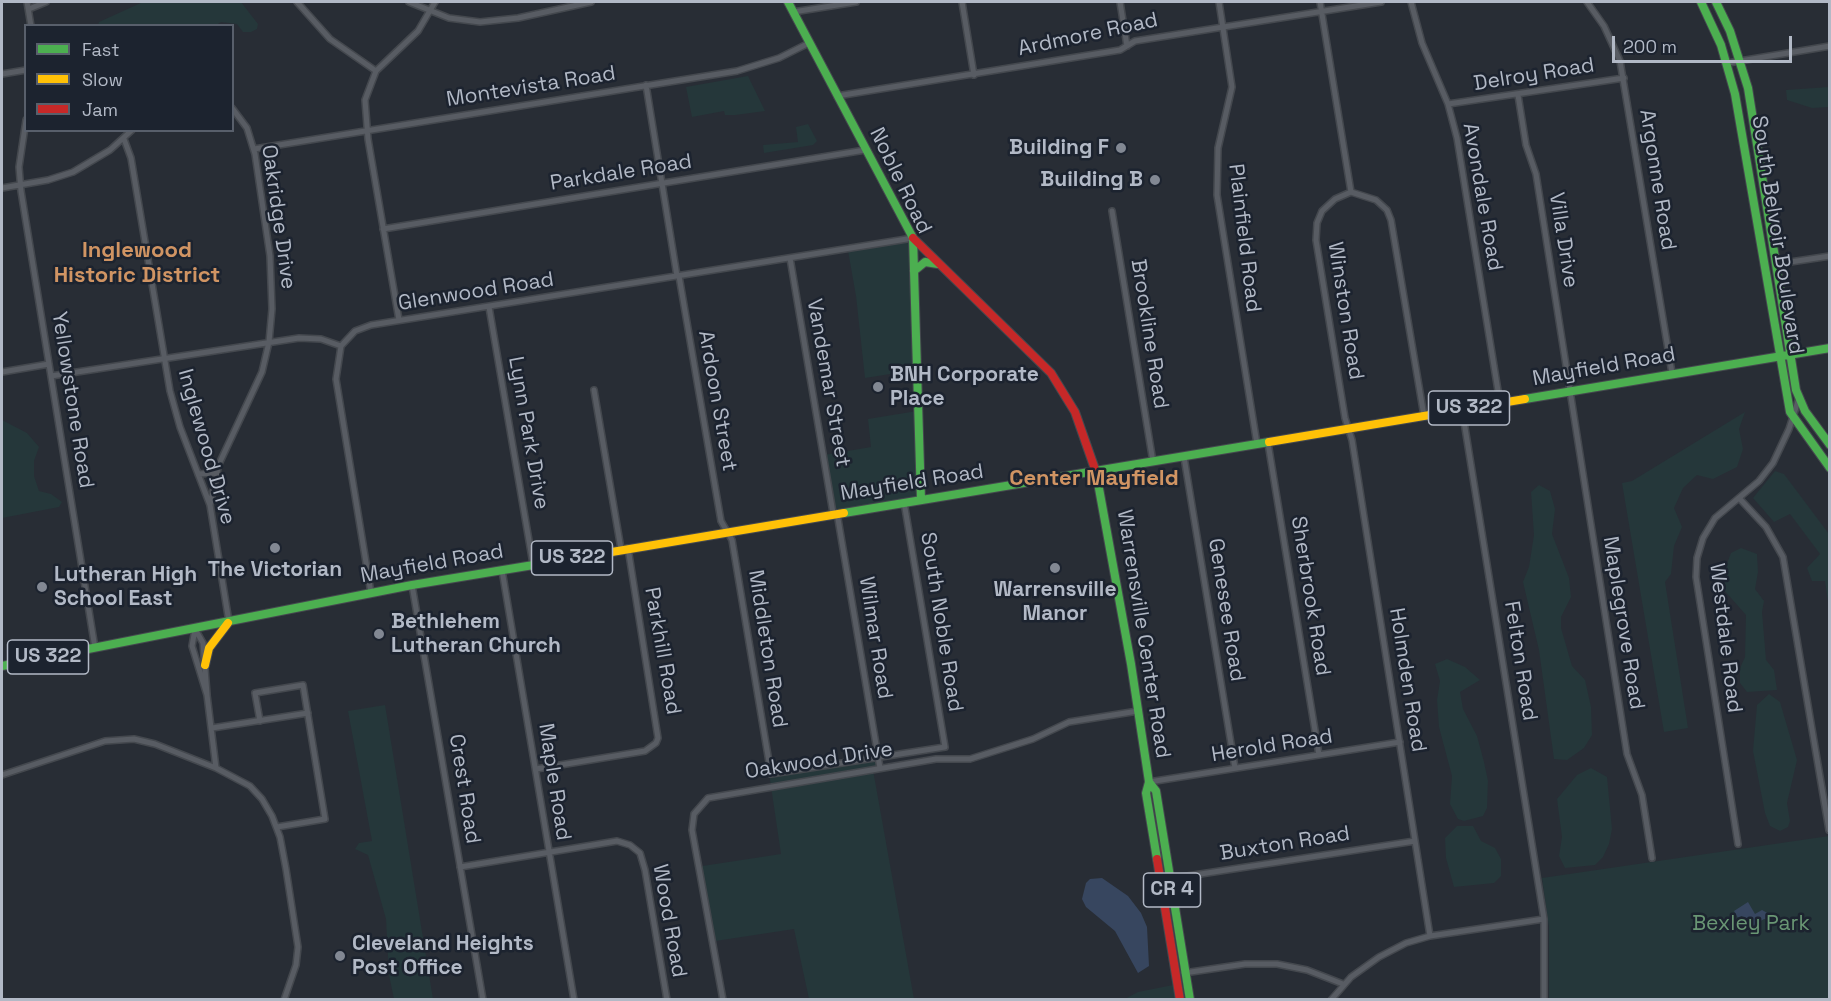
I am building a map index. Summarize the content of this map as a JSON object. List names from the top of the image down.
{
  "streets": {
    "main road": [
      "Noble Road",
      "South Belvoir Boulevard",
      "Mayfield Road",
      "US 322",
      "Warrensville Center Road",
      "CR 4"
    ],
    "street": [
      "Ardmore Road",
      "Delroy Road",
      "Montevista Road",
      "Parkdale Road",
      "Argonne Road",
      "Avondale Road",
      "Oakridge Drive",
      "Plainfield Road",
      "Villa Drive",
      "Glenwood Road",
      "Winston Road",
      "Brookline Road",
      "Vandemar Street",
      "Yellowstone Road",
      "Ardoon Street",
      "Lynn Park Drive",
      "Inglewood Drive",
      "Sherbrook Road",
      "Genesee Road",
      "South Noble Road",
      "Maplegrove Road",
      "Wilmar Road",
      "Westdale Road",
      "Middleton Road",
      "Parkhill Road",
      "Felton Road",
      "Holmden Road",
      "Herold Road",
      "Oakwood Drive",
      "Maple Road",
      "Crest Road",
      "Buxton Road",
      "Wood Road"
    ]
  },
  "crossings": [
    ["Ardmore Road", "Noble Road"],
    ["Ardmore Road", "Plainfield Road"],
    ["Delroy Road", "Argonne Road"],
    ["Delroy Road", "Avondale Road"],
    ["Delroy Road", "Villa Drive"],
    ["Montevista Road", "Noble Road"],
    ["Montevista Road", "Oakridge Drive"],
    ["Montevista Road", "Ardoon Street"],
    ["Parkdale Road", "Noble Road"],
    ["Parkdale Road", "Ardoon Street"],
    ["Argonne Road", "Mayfield Road"],
    ["Noble Road", "Glenwood Road"],
    ["Noble Road", "Mayfield Road"],
    ["Noble Road", "Warrensville Center Road"],
    ["Avondale Road", "Mayfield Road"],
    ["Oakridge Drive", "Inglewood Drive"],
    ["South Belvoir Boulevard", "Mayfield Road"],
    ["South Belvoir Boulevard", "Westdale Road"],
    ["Plainfield Road", "Mayfield Road"],
    ["Villa Drive", "Mayfield Road"],
    ["Villa Drive", "Maplegrove Road"],
    ["Glenwood Road", "Vandemar Street"],
    ["Glenwood Road", "Ardoon Street"],
    ["Glenwood Road", "Lynn Park Drive"],
    ["Glenwood Road", "Warrensville Center Road"],
    ["Winston Road", "Mayfield Road"],
    ["Winston Road", "Holmden Road"],
    ["Brookline Road", "Mayfield Road"],
    ["Mayfield Road", "Vandemar Street"],
    ["Mayfield Road", "Yellowstone Road"],
    ["Mayfield Road", "Ardoon Street"],
    ["Mayfield Road", "Lynn Park Drive"],
    ["Mayfield Road", "Inglewood Drive"],
    ["Mayfield Road", "Sherbrook Road"],
    ["Mayfield Road", "Genesee Road"],
    ["Mayfield Road", "South Noble Road"],
    ["Mayfield Road", "Maplegrove Road"],
    ["Mayfield Road", "Warrensville Center Road"],
    ["Mayfield Road", "Wilmar Road"],
    ["Mayfield Road", "Middleton Road"],
    ["Mayfield Road", "Parkhill Road"],
    ["Mayfield Road", "Felton Road"],
    ["Mayfield Road", "Holmden Road"],
    ["Mayfield Road", "Maple Road"],
    ["Mayfield Road", "Crest Road"],
    ["Vandemar Street", "Wilmar Road"],
    ["Ardoon Street", "Middleton Road"],
    ["Sherbrook Road", "Herold Road"],
    ["Genesee Road", "Herold Road"],
    ["South Noble Road", "Wilmar Road"],
    ["South Noble Road", "Middleton Road"],
    ["Warrensville Center Road", "Herold Road"],
    ["Warrensville Center Road", "Oakwood Drive"],
    ["Warrensville Center Road", "Buxton Road"],
    ["Wilmar Road", "Middleton Road"],
    ["Wilmar Road", "Oakwood Drive"],
    ["Parkhill Road", "Maple Road"],
    ["Holmden Road", "Herold Road"],
    ["Holmden Road", "Buxton Road"],
    ["Maple Road", "Wood Road"],
    ["Crest Road", "Wood Road"]
  ],
  "districts": ["Inglewood Historic District", "Center Mayfield"],
  "parks": ["Bexley Park"],
  "places": [
    "Building F",
    "Building B",
    "BNH Corporate Place",
    "The Victorian",
    "Warrensville Manor",
    "Lutheran High School East",
    "Bethlehem Lutheran Church",
    "Cleveland Heights Post Office"
  ],
  "legend": ["Fast", "Slow", "Jam"],
  "scale_bar": "200 m"
}
